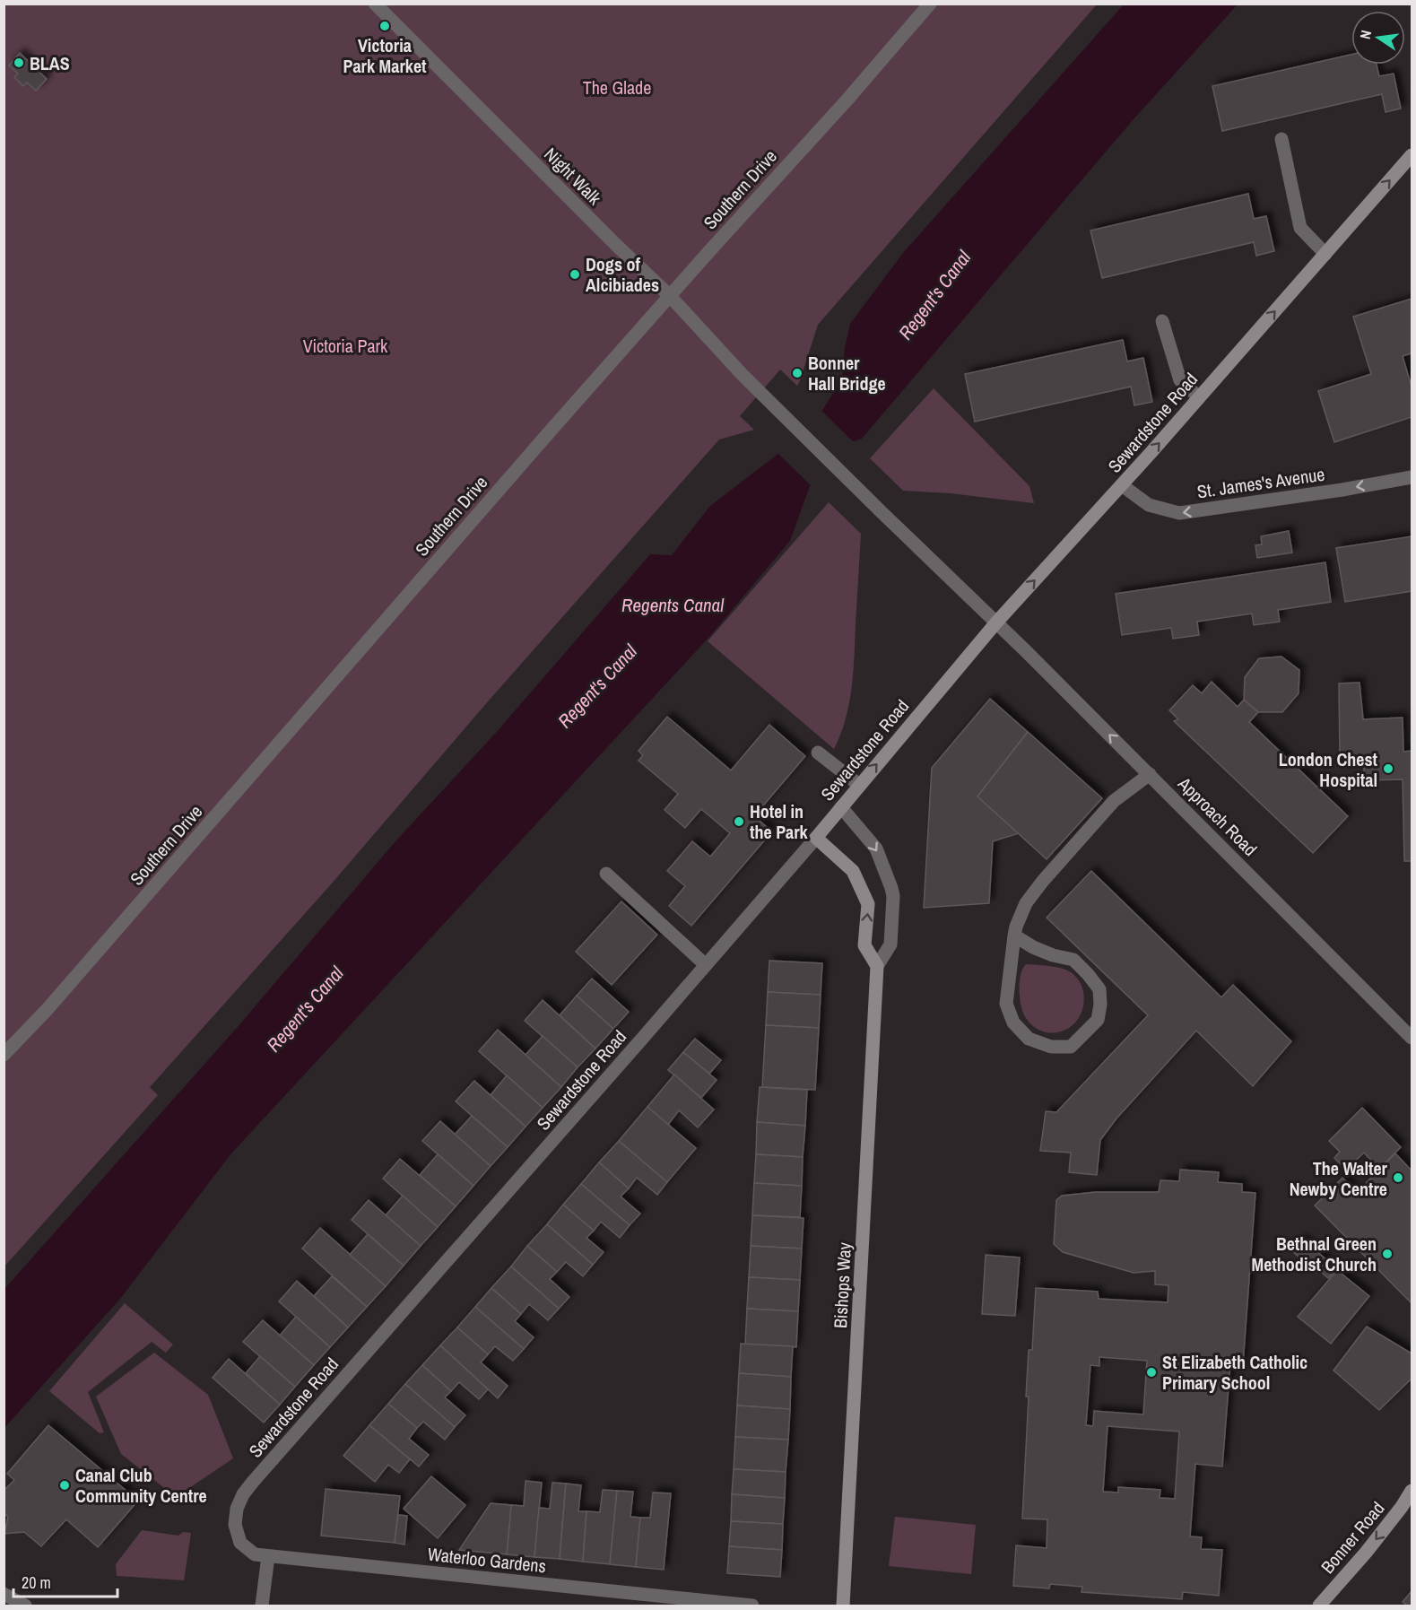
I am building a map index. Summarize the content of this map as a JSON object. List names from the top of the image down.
{
  "streets": {
    "main road": ["Sewardstone Road", "Bishops Way", "Bonner Road"],
    "street": [
      "Night Walk",
      "Southern Drive",
      "St. James's Avenue",
      "Approach Road",
      "Waterloo Gardens"
    ]
  },
  "crossings": [
    ["Night Walk", "Southern Drive"],
    ["Night Walk", "Approach Road"],
    ["Sewardstone Road", "St. James's Avenue"],
    ["Sewardstone Road", "Approach Road"],
    ["Sewardstone Road", "Bishops Way"],
    ["Sewardstone Road", "Waterloo Gardens"]
  ],
  "one_way": ["Sewardstone Road", "St. James's Avenue", "Bonner Road"],
  "water": ["Regent's Canal", "Regents Canal"],
  "parks": ["The Glade", "Victoria Park"],
  "places": [
    "Victoria Park Market",
    "BLAS",
    "Dogs of Alcibiades",
    "Bonner Hall Bridge",
    "London Chest Hospital",
    "Hotel in the Park",
    "The Walter Newby Centre",
    "Bethnal Green Methodist Church",
    "St Elizabeth Catholic Primary School",
    "Canal Club Community Centre"
  ],
  "scale_bar": "20 m",
  "north": "left"
}
